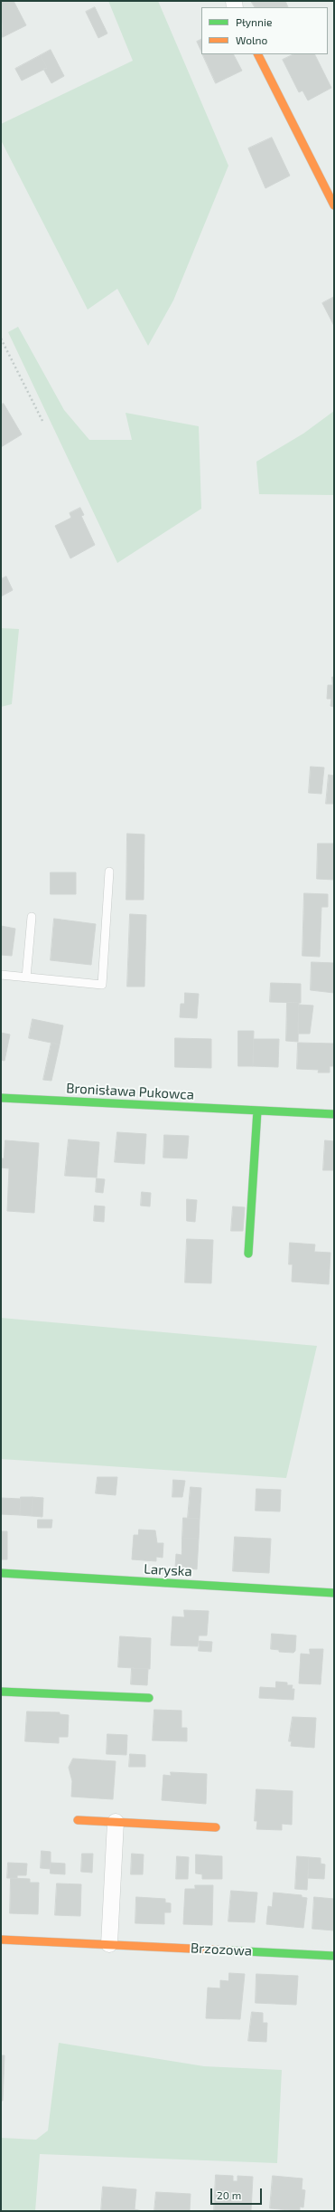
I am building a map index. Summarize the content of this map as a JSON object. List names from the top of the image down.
{
  "streets": {
    "street": ["Bronisława Pukowca", "Laryska", "Brzozowa"]
  },
  "legend": ["Płynnie", "Wolno"],
  "scale_bar": "20 m"
}
